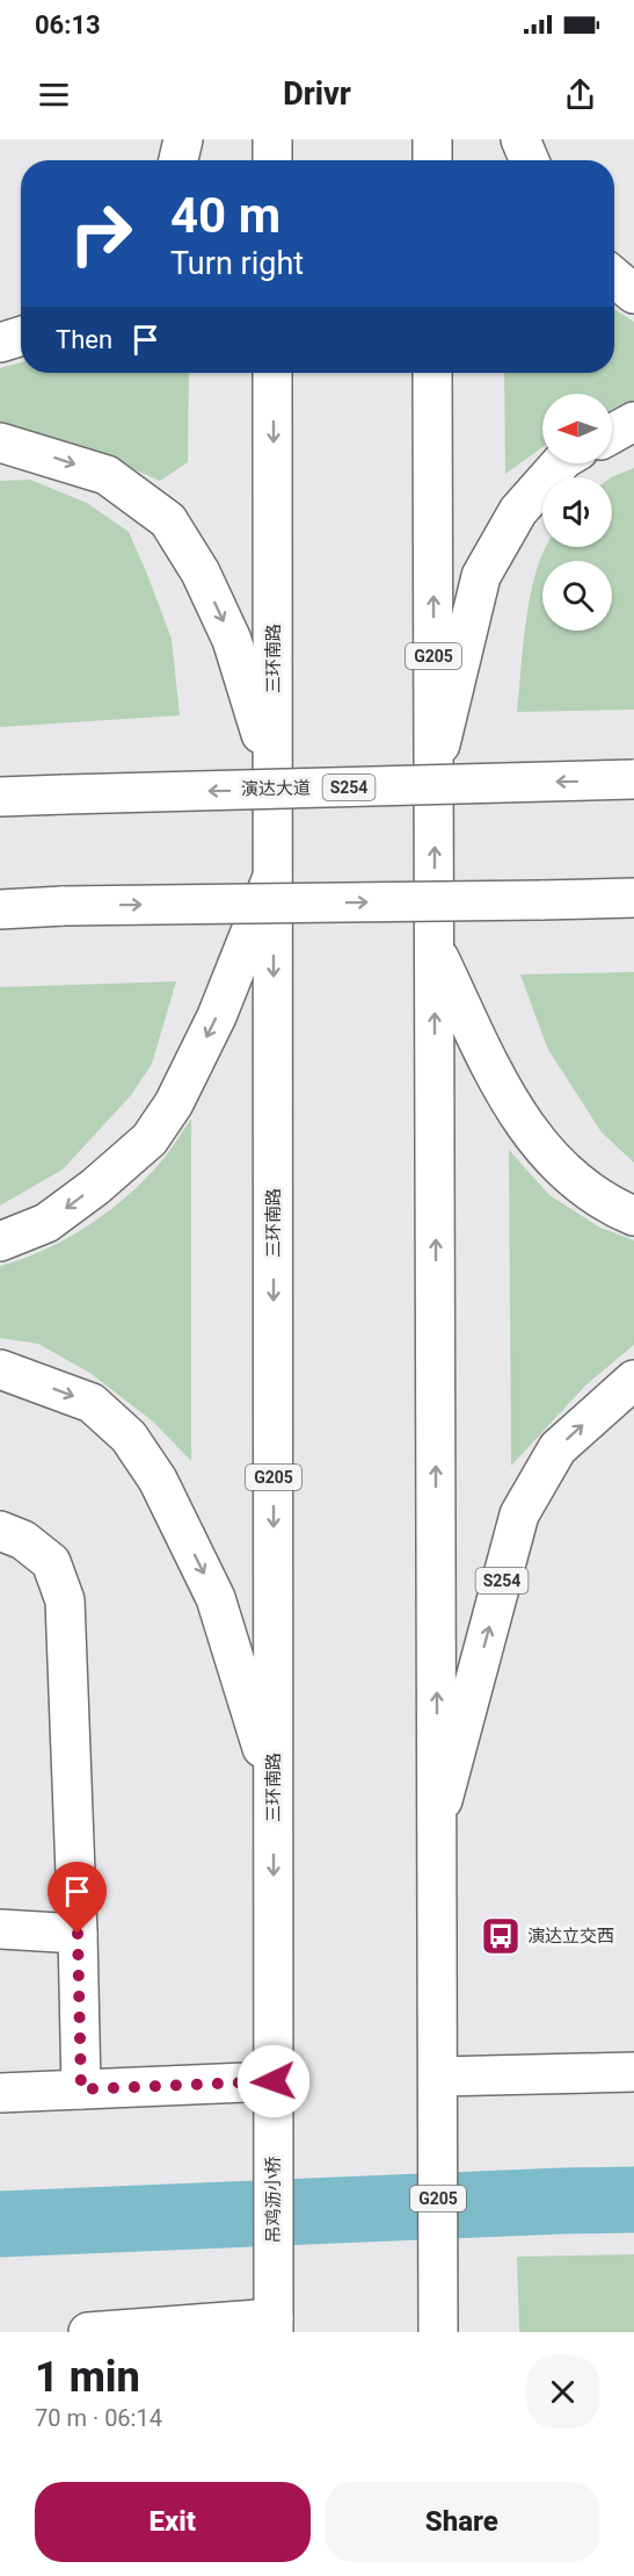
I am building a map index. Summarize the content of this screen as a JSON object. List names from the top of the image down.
{
  "streets": {
    "main road": [
      "G205",
      "三环南路",
      "S254",
      "演达大道",
      "吊鸡沥小桥"
    ]
  },
  "crossings": [
    ["G205", "S254"],
    ["三环南路", "吊鸡沥小桥"]
  ],
  "places": {
    "bus stop": ["演达立交西"]
  },
  "north": "left",
  "page": {
    "status": "06:13",
    "header": "Drivr",
    "turn": ["40 m", "Turn right"],
    "then": "Then",
    "heading": ["1 min", "70 m · 06:14"],
    "buttons": ["Exit", "Share"]
  }
}
